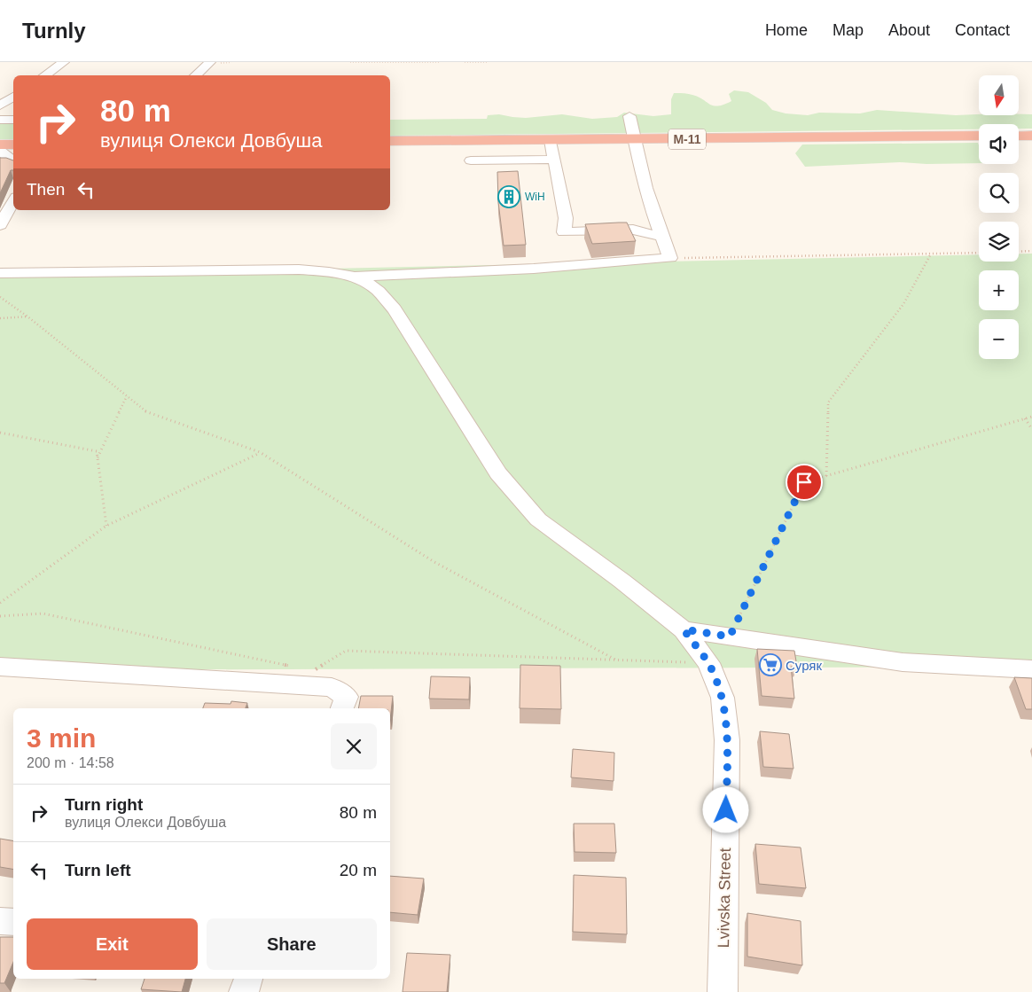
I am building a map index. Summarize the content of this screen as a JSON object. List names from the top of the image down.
{
  "streets": {
    "highway": ["М-11"],
    "street": ["Lvivska Street"]
  },
  "places": {
    "building": ["WiH"],
    "supermarket": ["Суряк"]
  },
  "north": "bottom",
  "page": {
    "header": "Turnly",
    "nav": [
      "Home",
      "Map",
      "About",
      "Contact"
    ],
    "map_buttons": ["+", "−"],
    "turn": ["80 m", "вулиця Олекси Довбуша"],
    "then": "Then",
    "heading": ["3 min", "200 m · 14:58"],
    "list": [
      {
        "name": "Turn right",
        "note": "вулиця Олекси Довбуша",
        "value": "80 m"
      },
      {
        "name": "Turn left",
        "value": "20 m"
      }
    ],
    "buttons": ["Exit", "Share"]
  }
}
